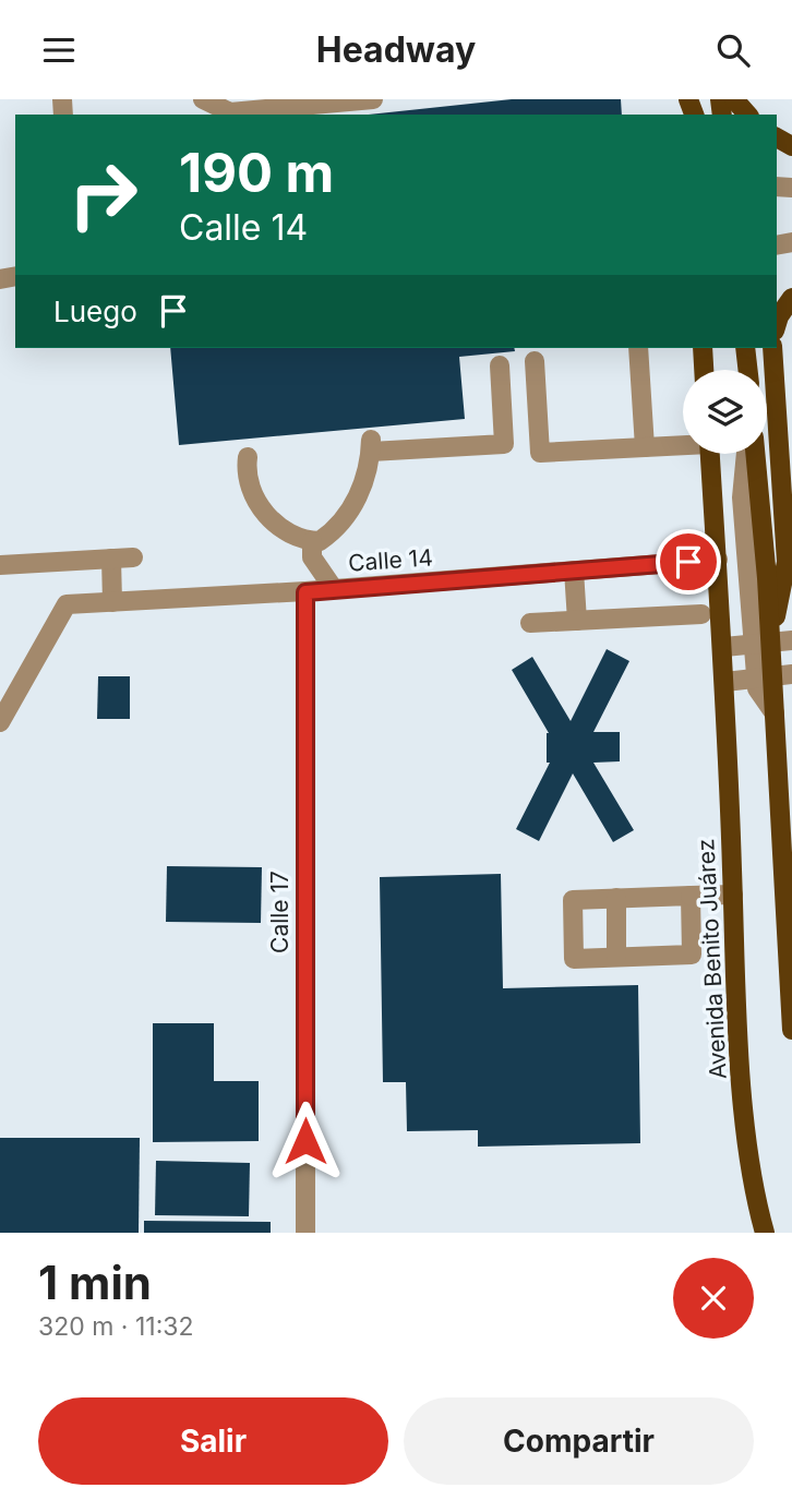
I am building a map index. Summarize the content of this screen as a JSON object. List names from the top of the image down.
{
  "streets": {
    "main road": ["Avenida Benito Juárez"],
    "street": ["Calle 14", "Calle 17"]
  },
  "crossings": [
    ["Calle 14", "Calle 17"],
    ["Calle 14", "Avenida Benito Juárez"]
  ],
  "page": {
    "header": "Headway",
    "turn": ["190 m", "Calle 14"],
    "then": "Luego",
    "heading": ["1 min", "320 m · 11:32"],
    "buttons": ["Salir", "Compartir"]
  }
}
